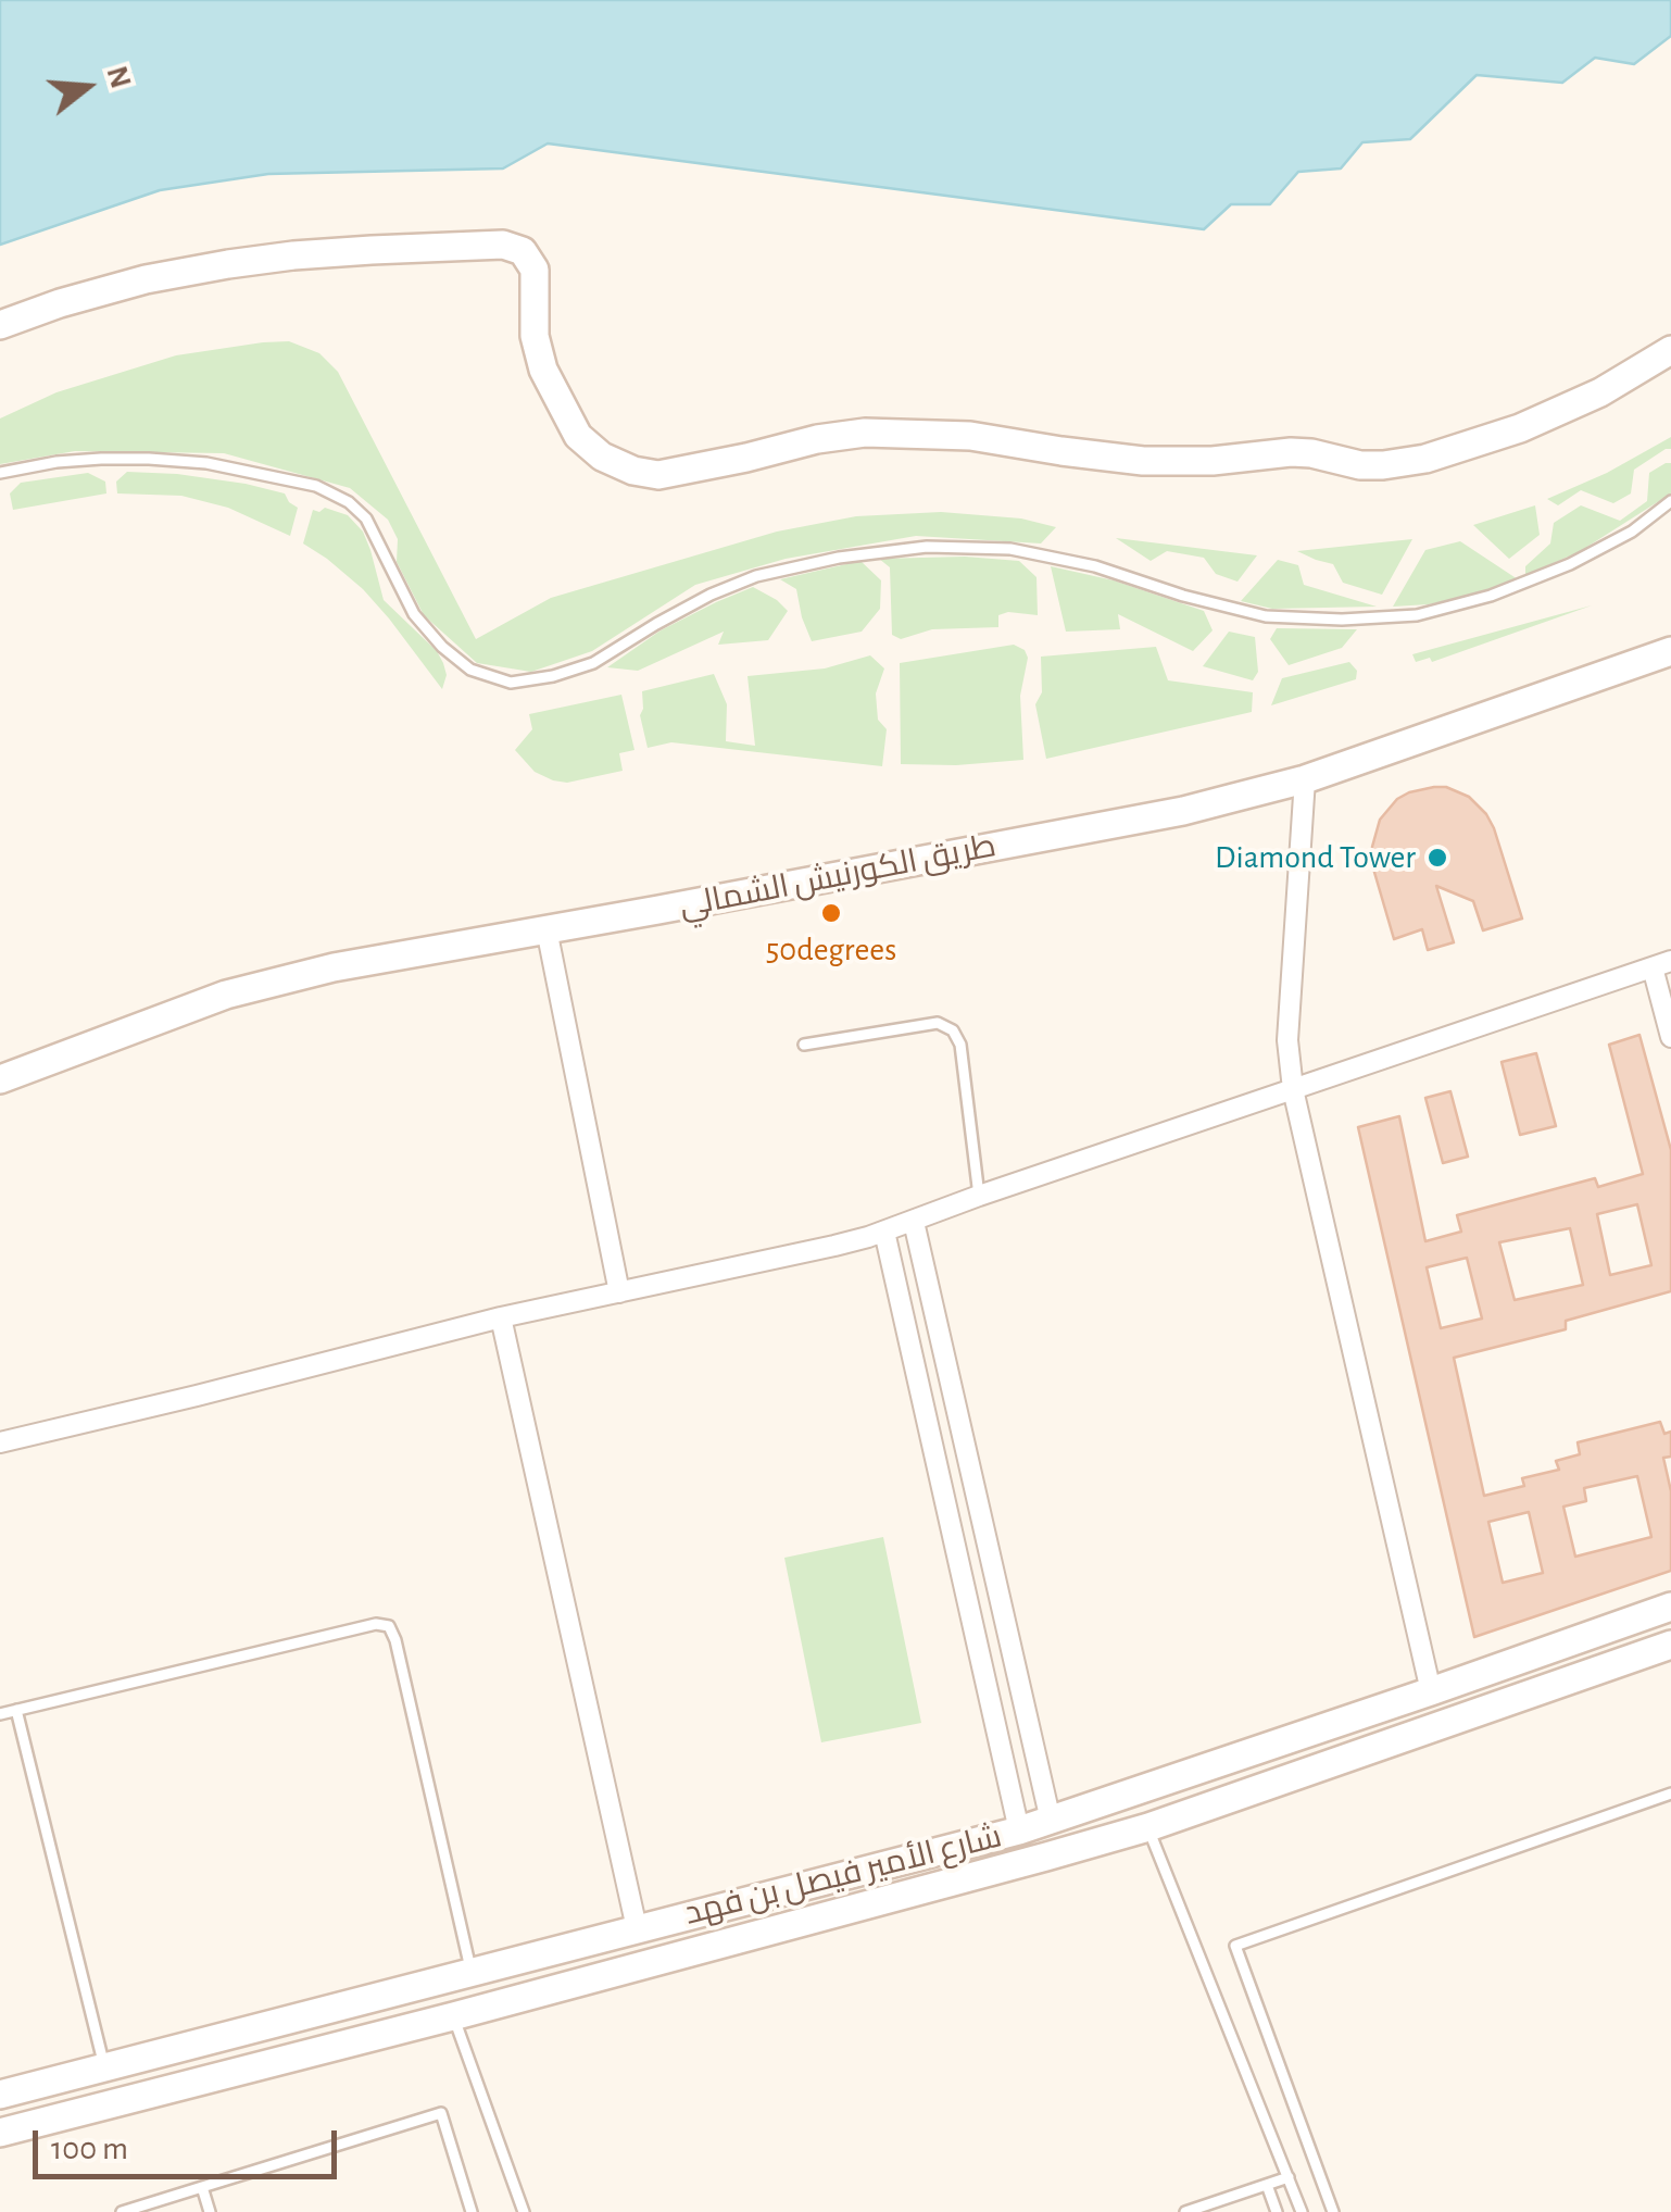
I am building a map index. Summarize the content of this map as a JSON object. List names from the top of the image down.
{
  "streets": {
    "main road": ["طريق الكورنيش الشمالي", "شارع الأمير فيصل بن فهد"]
  },
  "places": ["Diamond Tower", "50degrees"],
  "scale_bar": "100 m",
  "north": "right"
}
